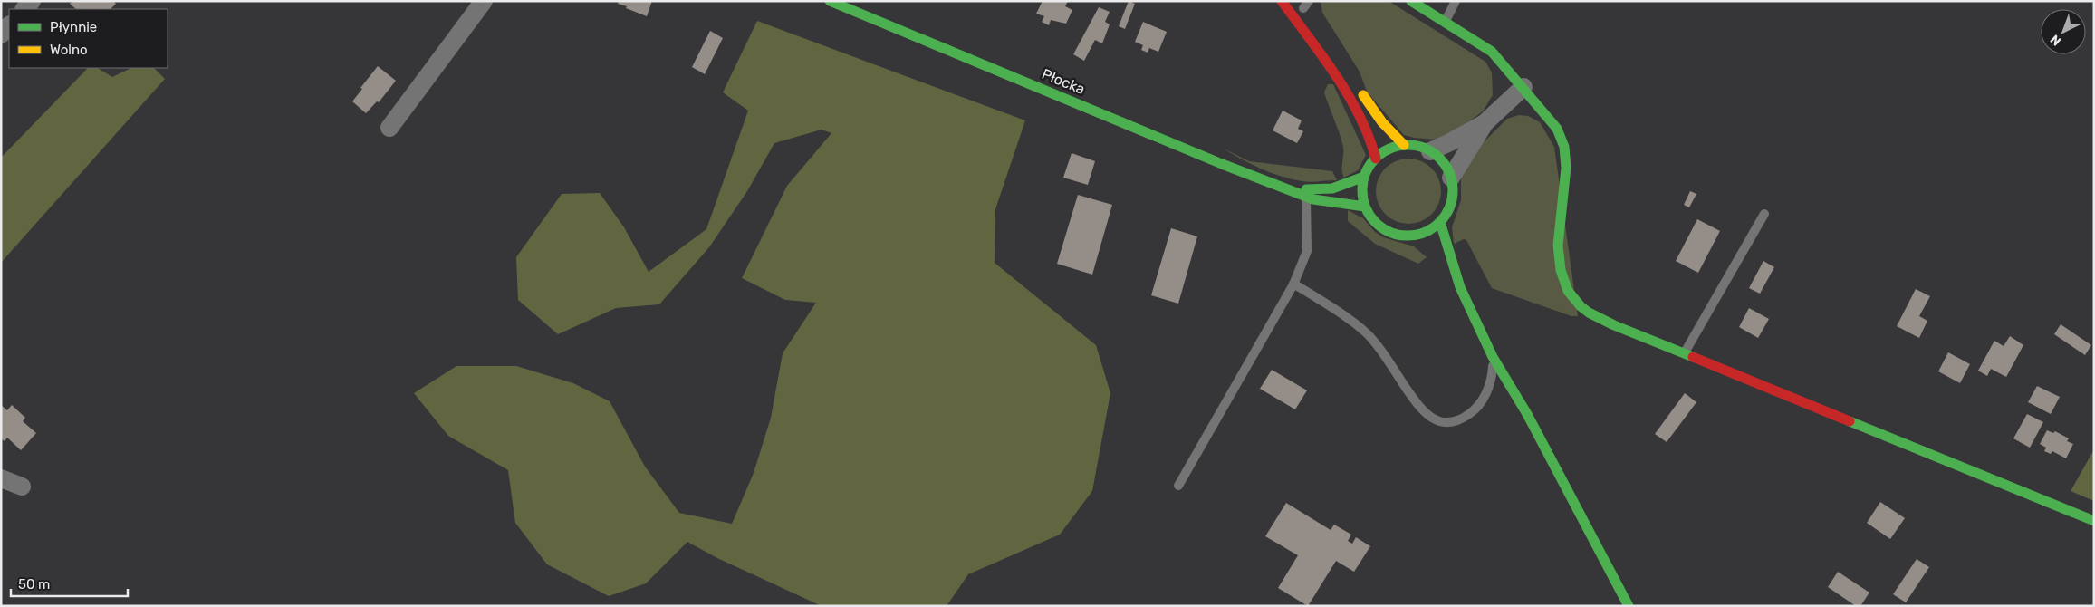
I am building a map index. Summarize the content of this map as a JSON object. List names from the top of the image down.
{
  "streets": {
    "street": ["Płocka"]
  },
  "legend": ["Płynnie", "Wolno"],
  "scale_bar": "50 m",
  "north": "bottom left"
}
